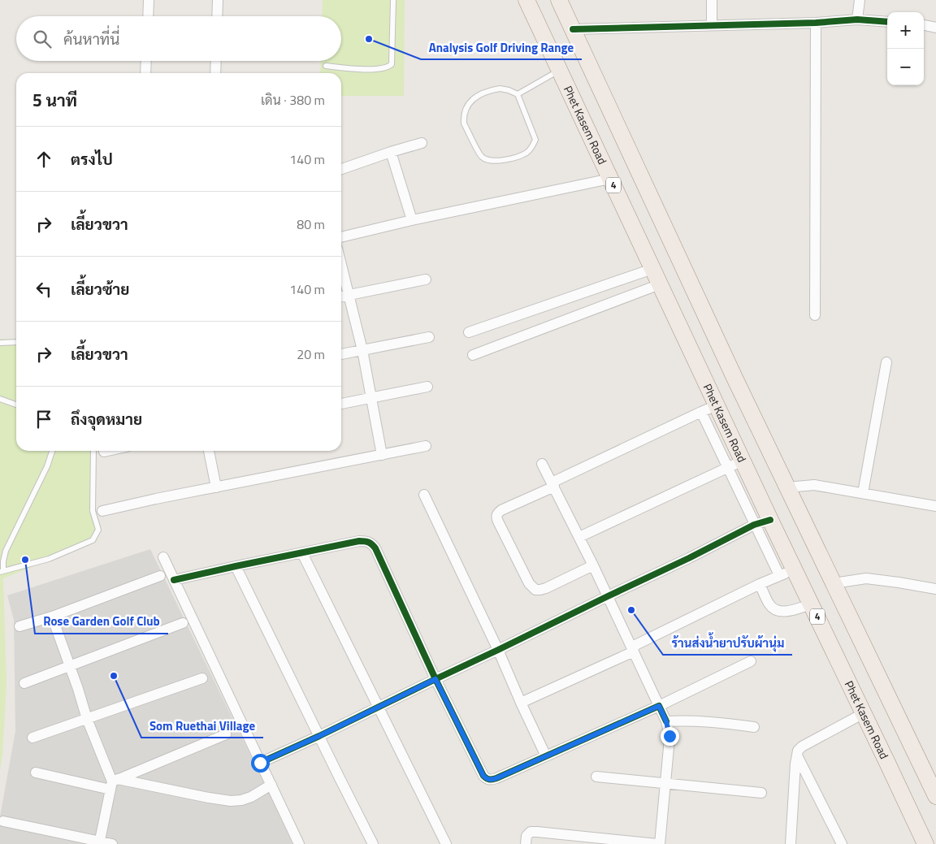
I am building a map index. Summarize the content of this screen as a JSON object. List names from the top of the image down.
{
  "streets": {
    "main road": ["Phet Kasem Road", "4"]
  },
  "places": [
    "Analysis Golf Driving Range",
    "Rose Garden Golf Club",
    "ร้านส่งน้ำยาปรับผ้านุ่ม",
    "Som Ruethai Village"
  ],
  "page": {
    "map_buttons": ["+", "−"],
    "search": "ค้นหาที่นี่",
    "heading": ["5 นาที", "เดิน · 380 m"],
    "list": [
      ["ตรงไป", "140 m"],
      ["เลี้ยวขวา", "80 m"],
      ["เลี้ยวซ้าย", "140 m"],
      ["เลี้ยวขวา", "20 m"],
      "ถึงจุดหมาย"
    ]
  }
}
